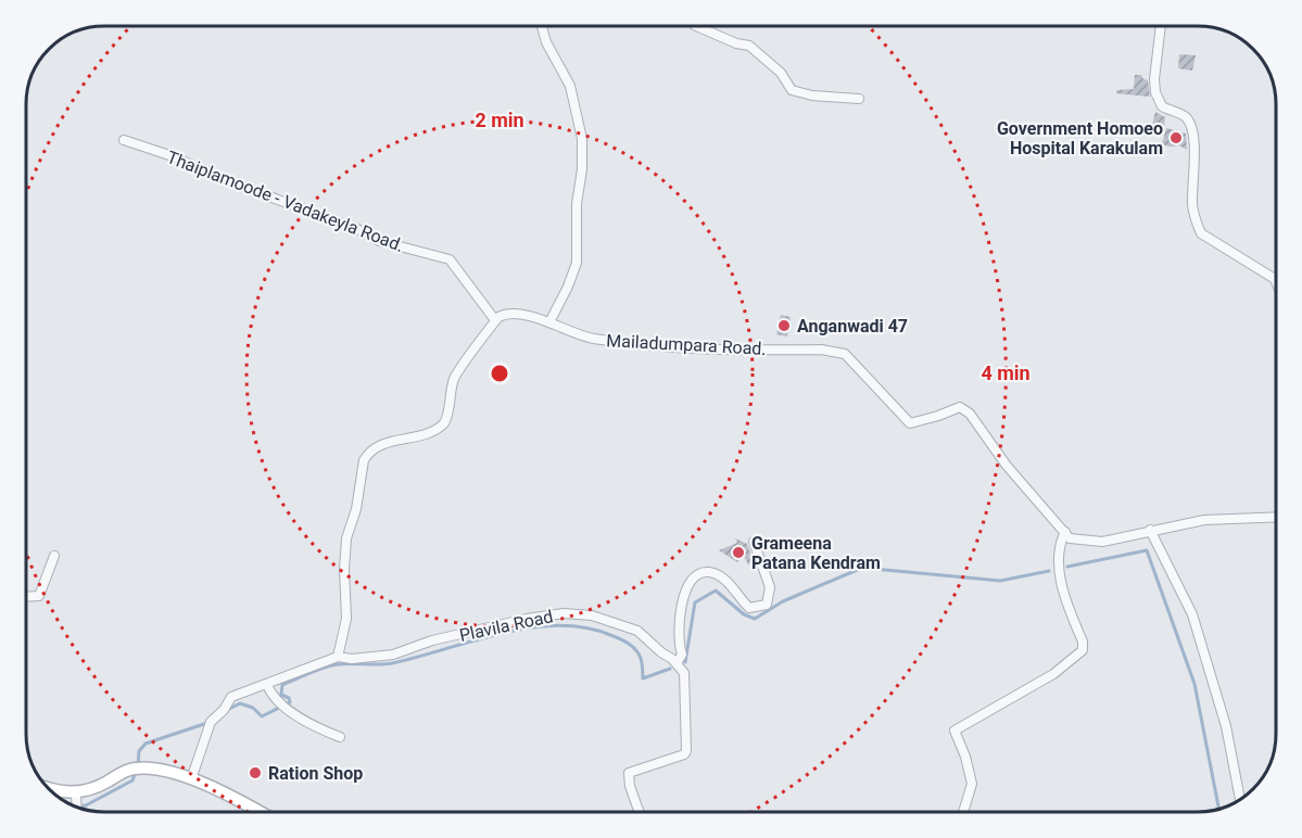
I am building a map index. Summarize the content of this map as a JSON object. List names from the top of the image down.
{
  "streets": {
    "street": ["Thaiplamoode - Vadakeyla Road.", "Mailadumpara Road.", "Plavila Road"]
  },
  "crossings": [
    ["Thaiplamoode - Vadakeyla Road.", "Mailadumpara Road."]
  ],
  "places": [
    "Government Homoeo Hospital Karakulam",
    "Anganwadi 47",
    "Grameena Patana Kendram",
    "Ration Shop"
  ],
  "rings": ["2 min", "4 min"]
}
